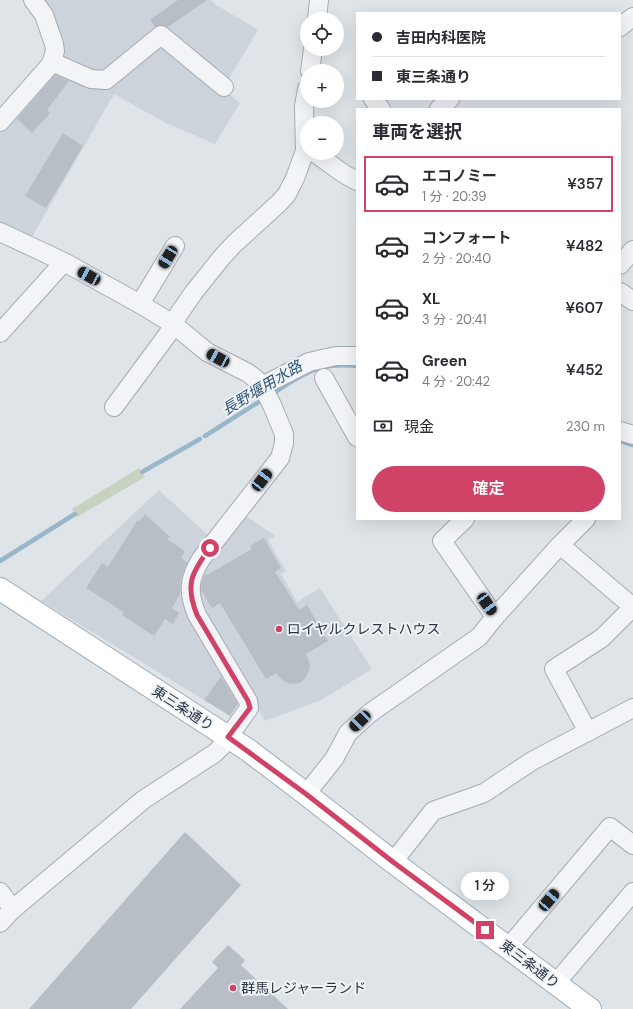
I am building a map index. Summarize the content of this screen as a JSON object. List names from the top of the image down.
{
  "streets": {
    "main road": ["東三条通り"]
  },
  "water": ["長野堰用水路"],
  "places": ["ロイヤルクレストハウス", "群馬レジャーランド"],
  "page": {
    "map_buttons": ["+", "−"],
    "banner": ["吉田内科医院", "東三条通り"],
    "heading": "車両を選択",
    "list": [
      {
        "name": "エコノミー",
        "note": "1 分 · 20:39",
        "value": "¥357"
      },
      {
        "name": "コンフォート",
        "note": "2 分 · 20:40",
        "value": "¥482"
      },
      {
        "name": "XL",
        "note": "3 分 · 20:41",
        "value": "¥607"
      },
      {
        "name": "Green",
        "note": "4 分 · 20:42",
        "value": "¥452"
      }
    ],
    "pay": ["現金", "230 m"],
    "buttons": "確定",
    "bubble": "1 分"
  }
}
